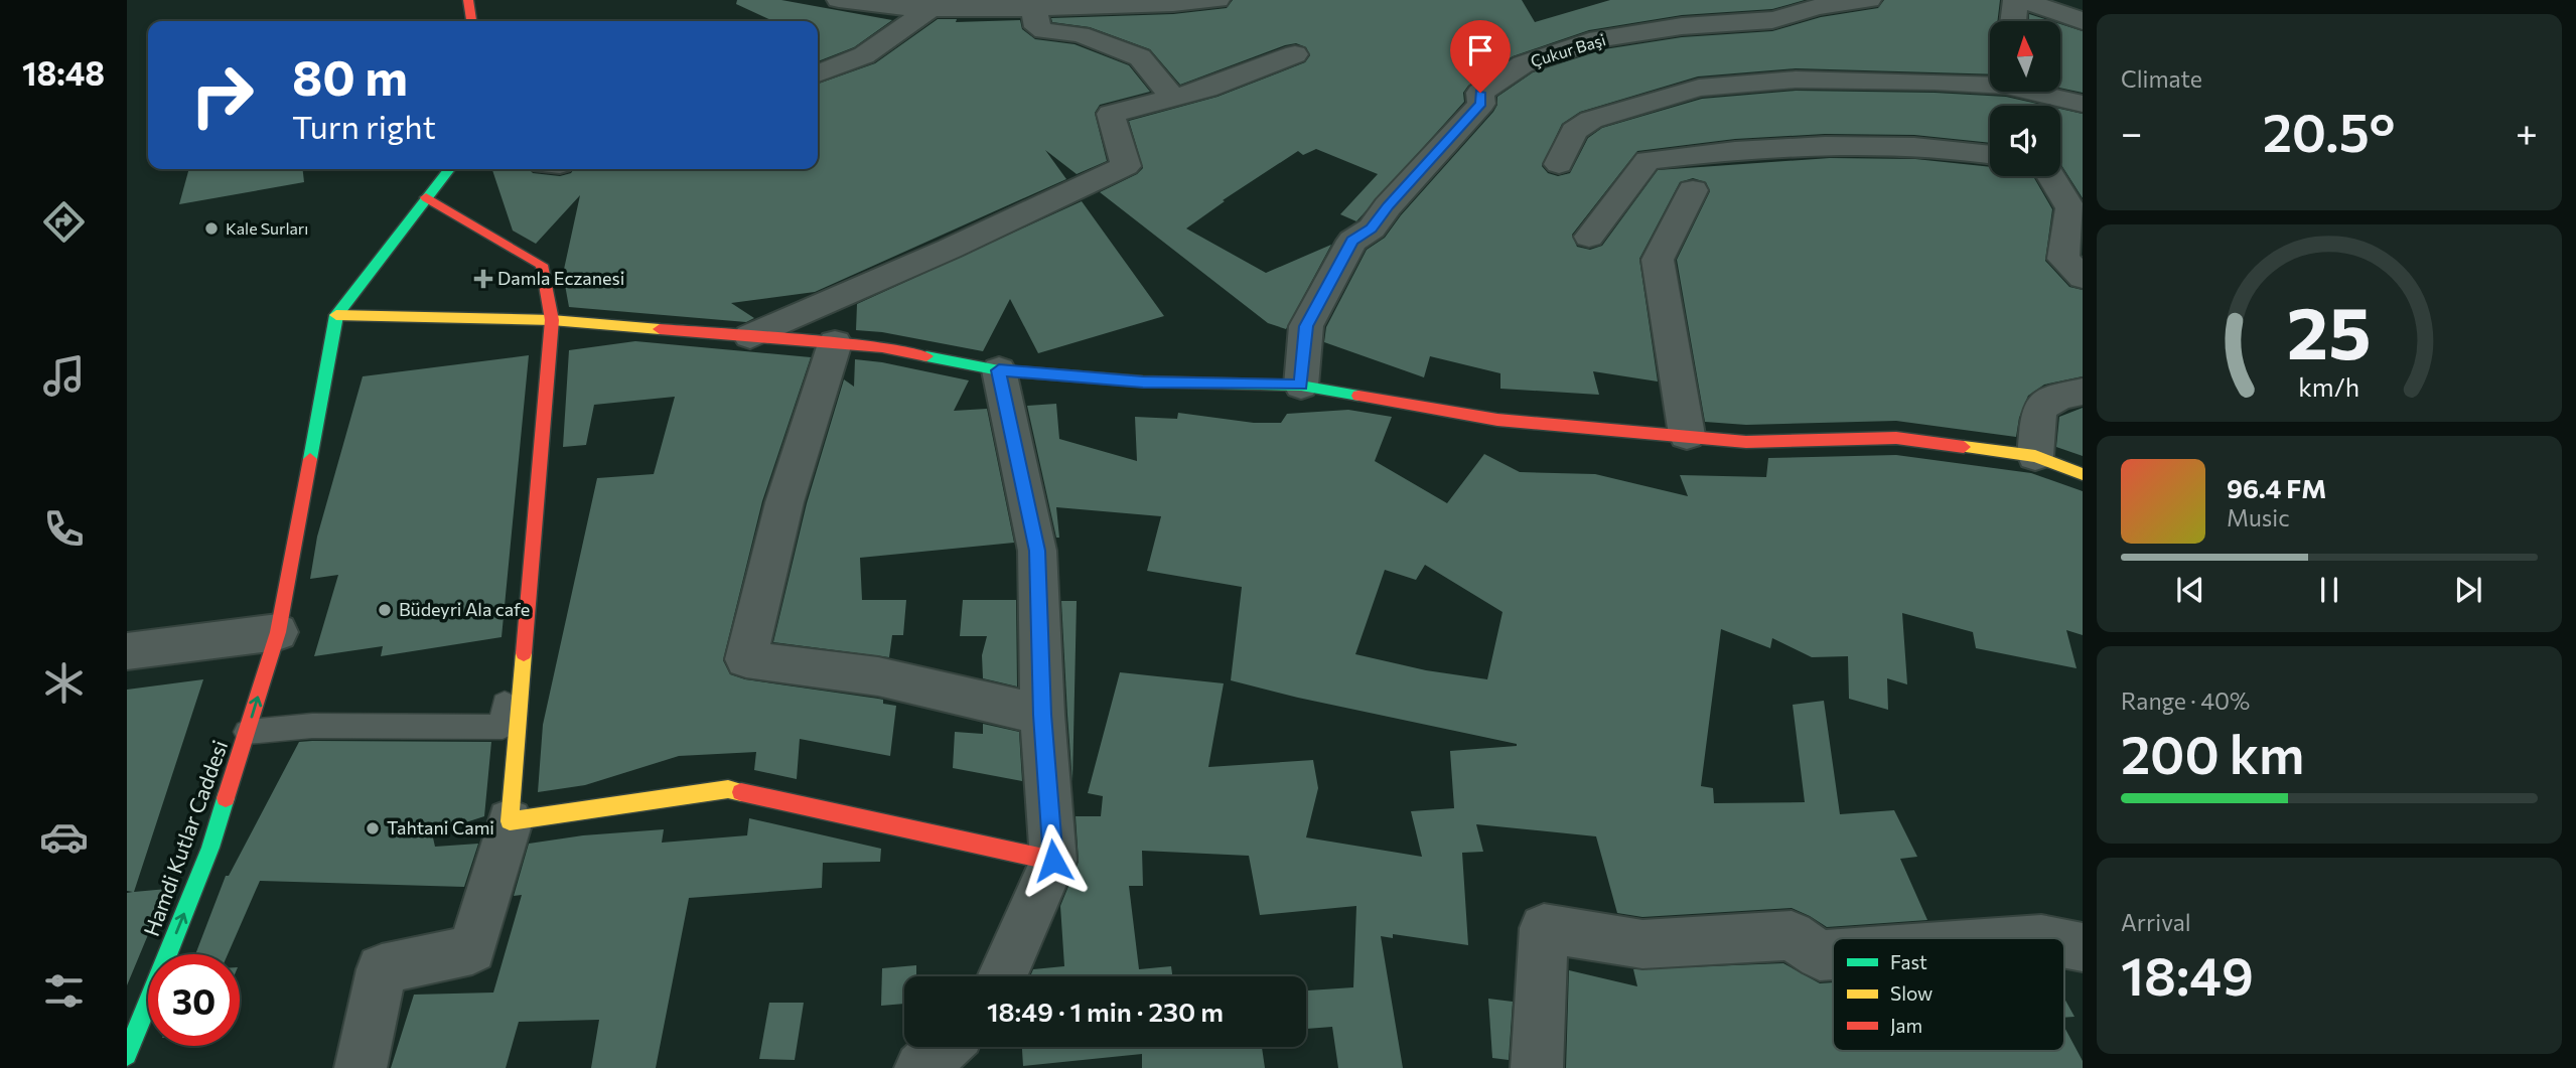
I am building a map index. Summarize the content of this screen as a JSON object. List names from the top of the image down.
{
  "streets": {
    "street": ["Çukur Başi", "Hamdi Kutlar Caddesi"]
  },
  "one_way": ["Hamdi Kutlar Caddesi"],
  "places": {
    "other": ["Kale Surları", "Büdeyri Ala cafe", "Tahtani Cami"],
    "health": ["Damla Eczanesi"]
  },
  "legend": ["Fast", "Slow", "Jam"],
  "north": "top",
  "page": {
    "tabs": "18:48",
    "tile": [
      "Climate",
      ["Range · 40%", "200 km"],
      ["Arrival", "18:49"]
    ],
    "turn": ["80 m", "Turn right"],
    "heat": ["−", "20.5°", "+"],
    "song": ["96.4 FM", "Music"],
    "limit": "30",
    "trip": "18:49 · 1 min · 230 m",
    "gauge": ["25", "km/h"]
  }
}
